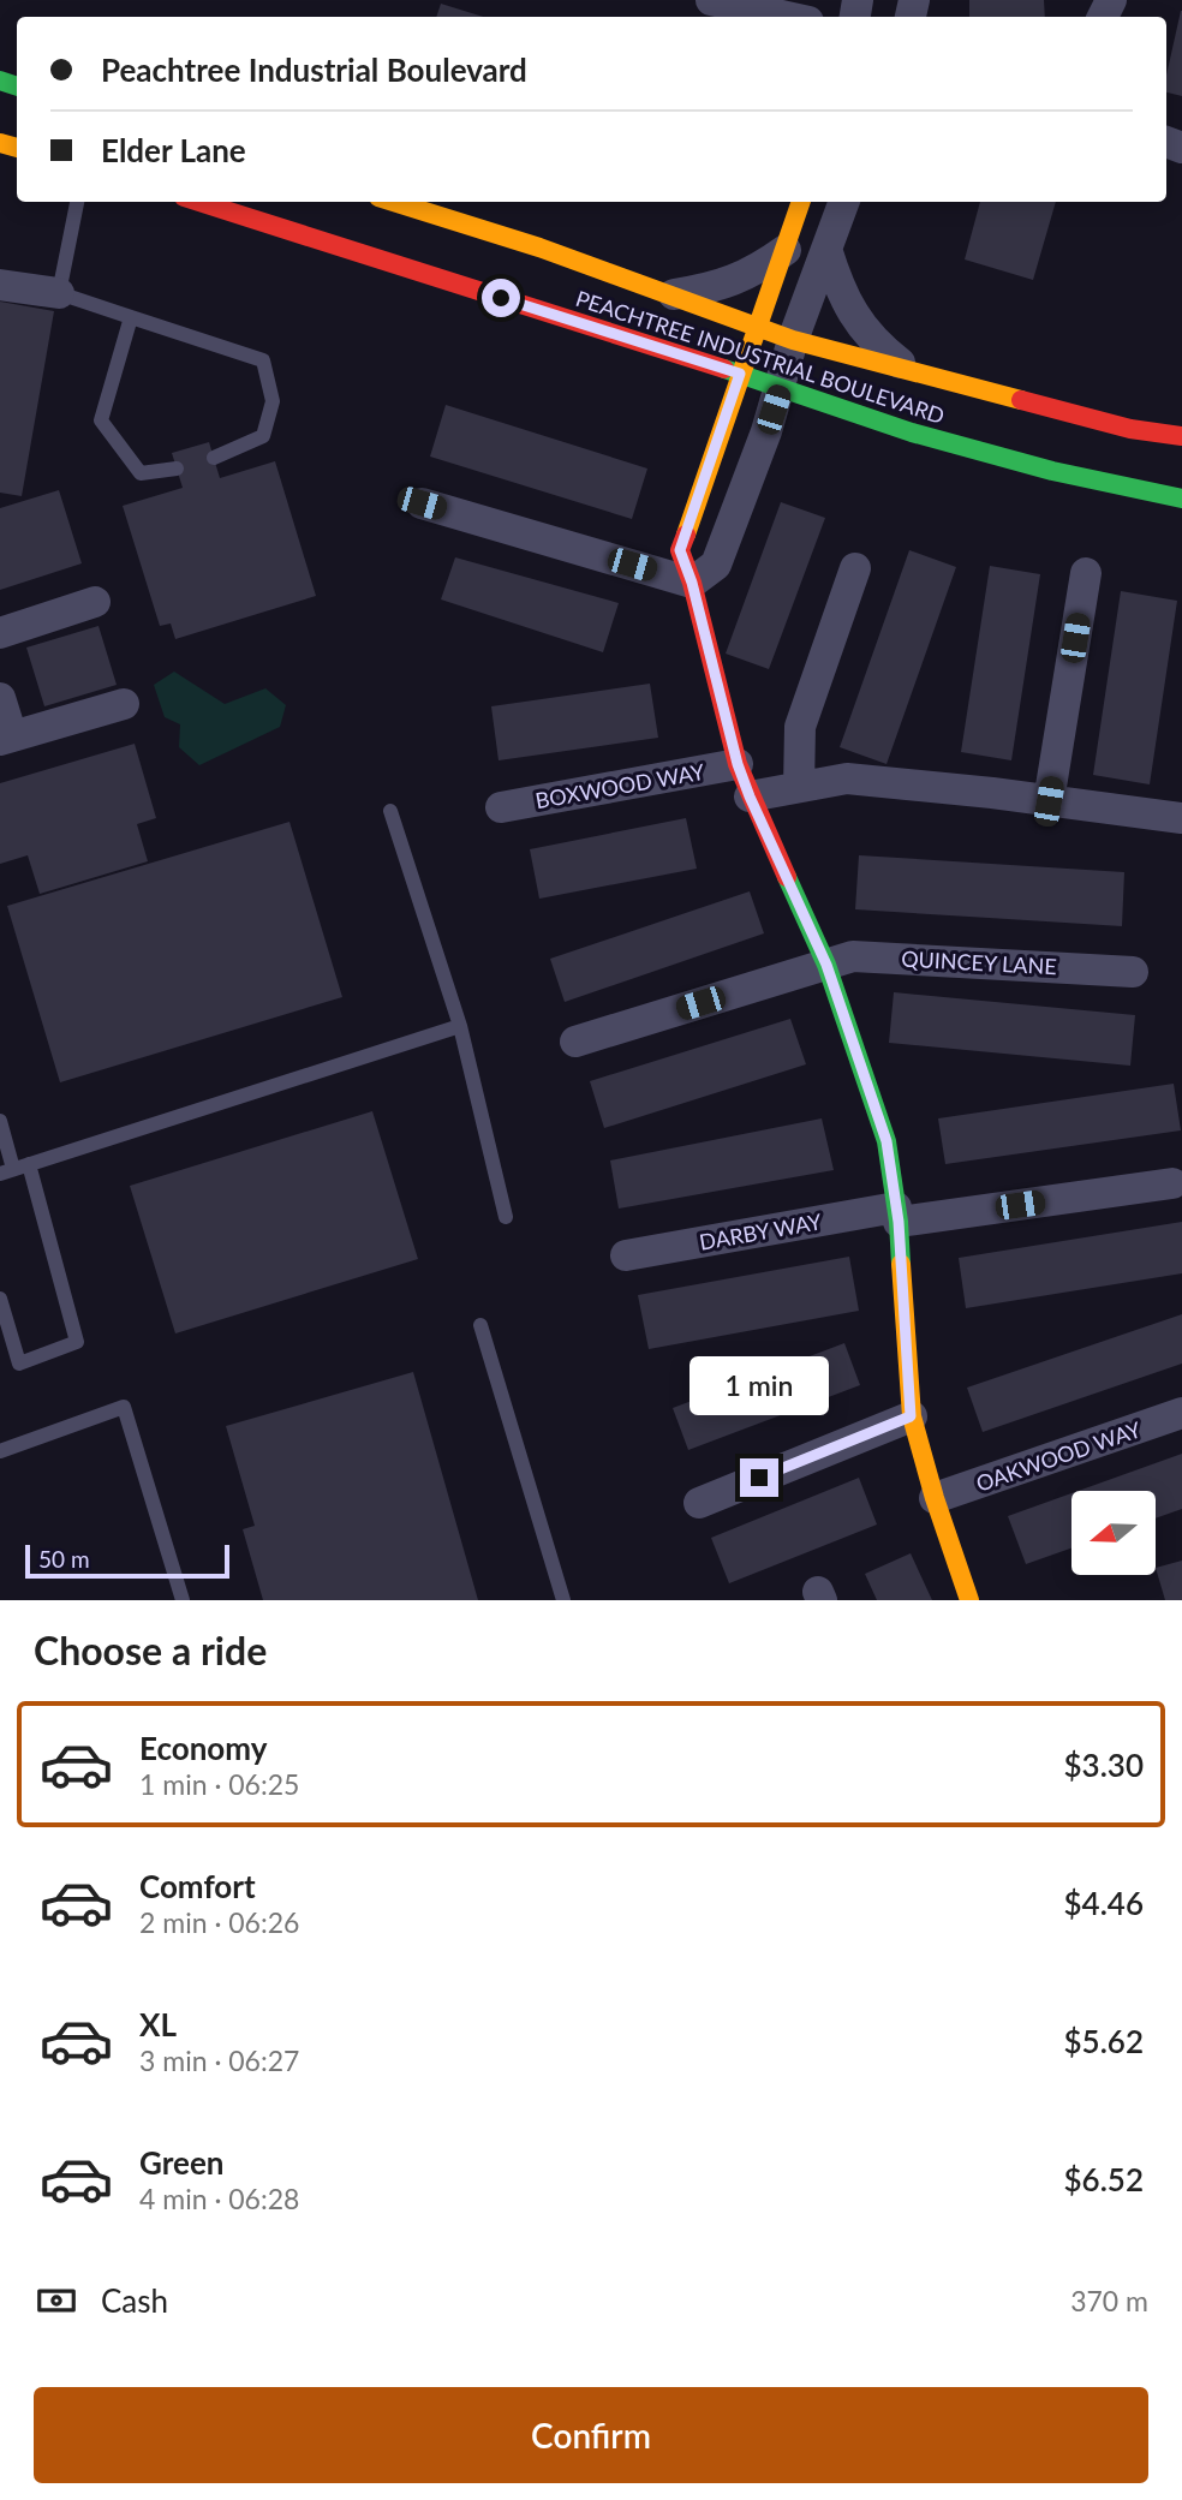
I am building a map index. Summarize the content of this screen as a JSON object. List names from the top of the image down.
{
  "streets": {
    "main road": ["PEACHTREE INDUSTRIAL BOULEVARD"],
    "street": [
      "BOXWOOD WAY",
      "QUINCEY LANE",
      "DARBY WAY",
      "OAKWOOD WAY"
    ]
  },
  "scale_bar": "50 m",
  "north": "left",
  "page": {
    "banner": ["Peachtree Industrial Boulevard", "Elder Lane"],
    "bubble": "1 min",
    "scale": "50 m",
    "heading": "Choose a ride",
    "list": [
      {
        "name": "Economy",
        "note": "1 min · 06:25",
        "value": "$3.30"
      },
      {
        "name": "Comfort",
        "note": "2 min · 06:26",
        "value": "$4.46"
      },
      {
        "name": "XL",
        "note": "3 min · 06:27",
        "value": "$5.62"
      },
      {
        "name": "Green",
        "note": "4 min · 06:28",
        "value": "$6.52"
      }
    ],
    "pay": ["Cash", "370 m"],
    "buttons": "Confirm"
  }
}
